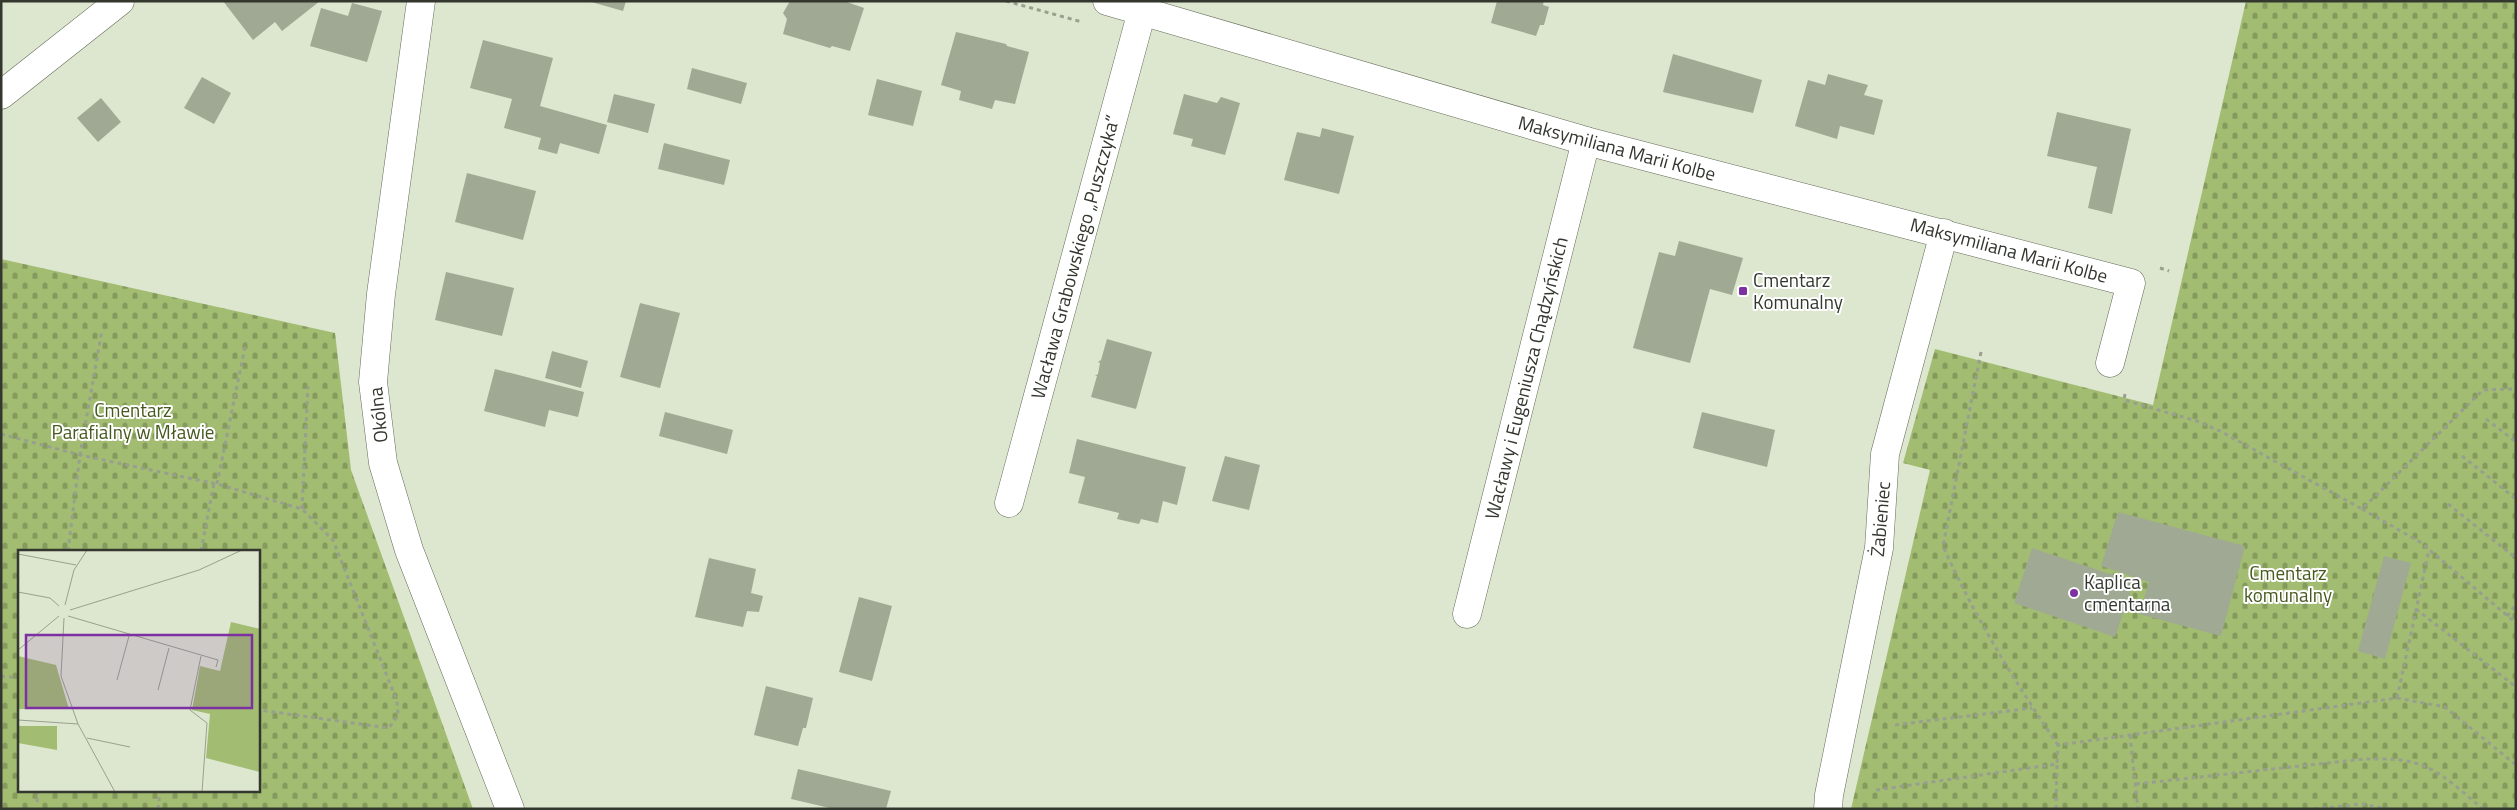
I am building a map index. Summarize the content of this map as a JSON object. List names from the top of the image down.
{
  "streets": {
    "street": [
      "Maksymiliana Marii Kolbe",
      "Wacława Grabowskiego „Puszczyka”",
      "Wacławy i Eugeniusza Chądzyńskich",
      "Okólna",
      "Żabieniec"
    ]
  },
  "crossings": [
    ["Maksymiliana Marii Kolbe", "Wacława Grabowskiego „Puszczyka”"],
    ["Maksymiliana Marii Kolbe", "Wacławy i Eugeniusza Chądzyńskich"],
    ["Maksymiliana Marii Kolbe", "Żabieniec"]
  ],
  "parks": ["Cmentarz Parafialny w Mławie", "Cmentarz komunalny"],
  "places": {
    "transit": ["Cmentarz Komunalny"],
    "other": ["Kaplica cmentarna"]
  }
}
